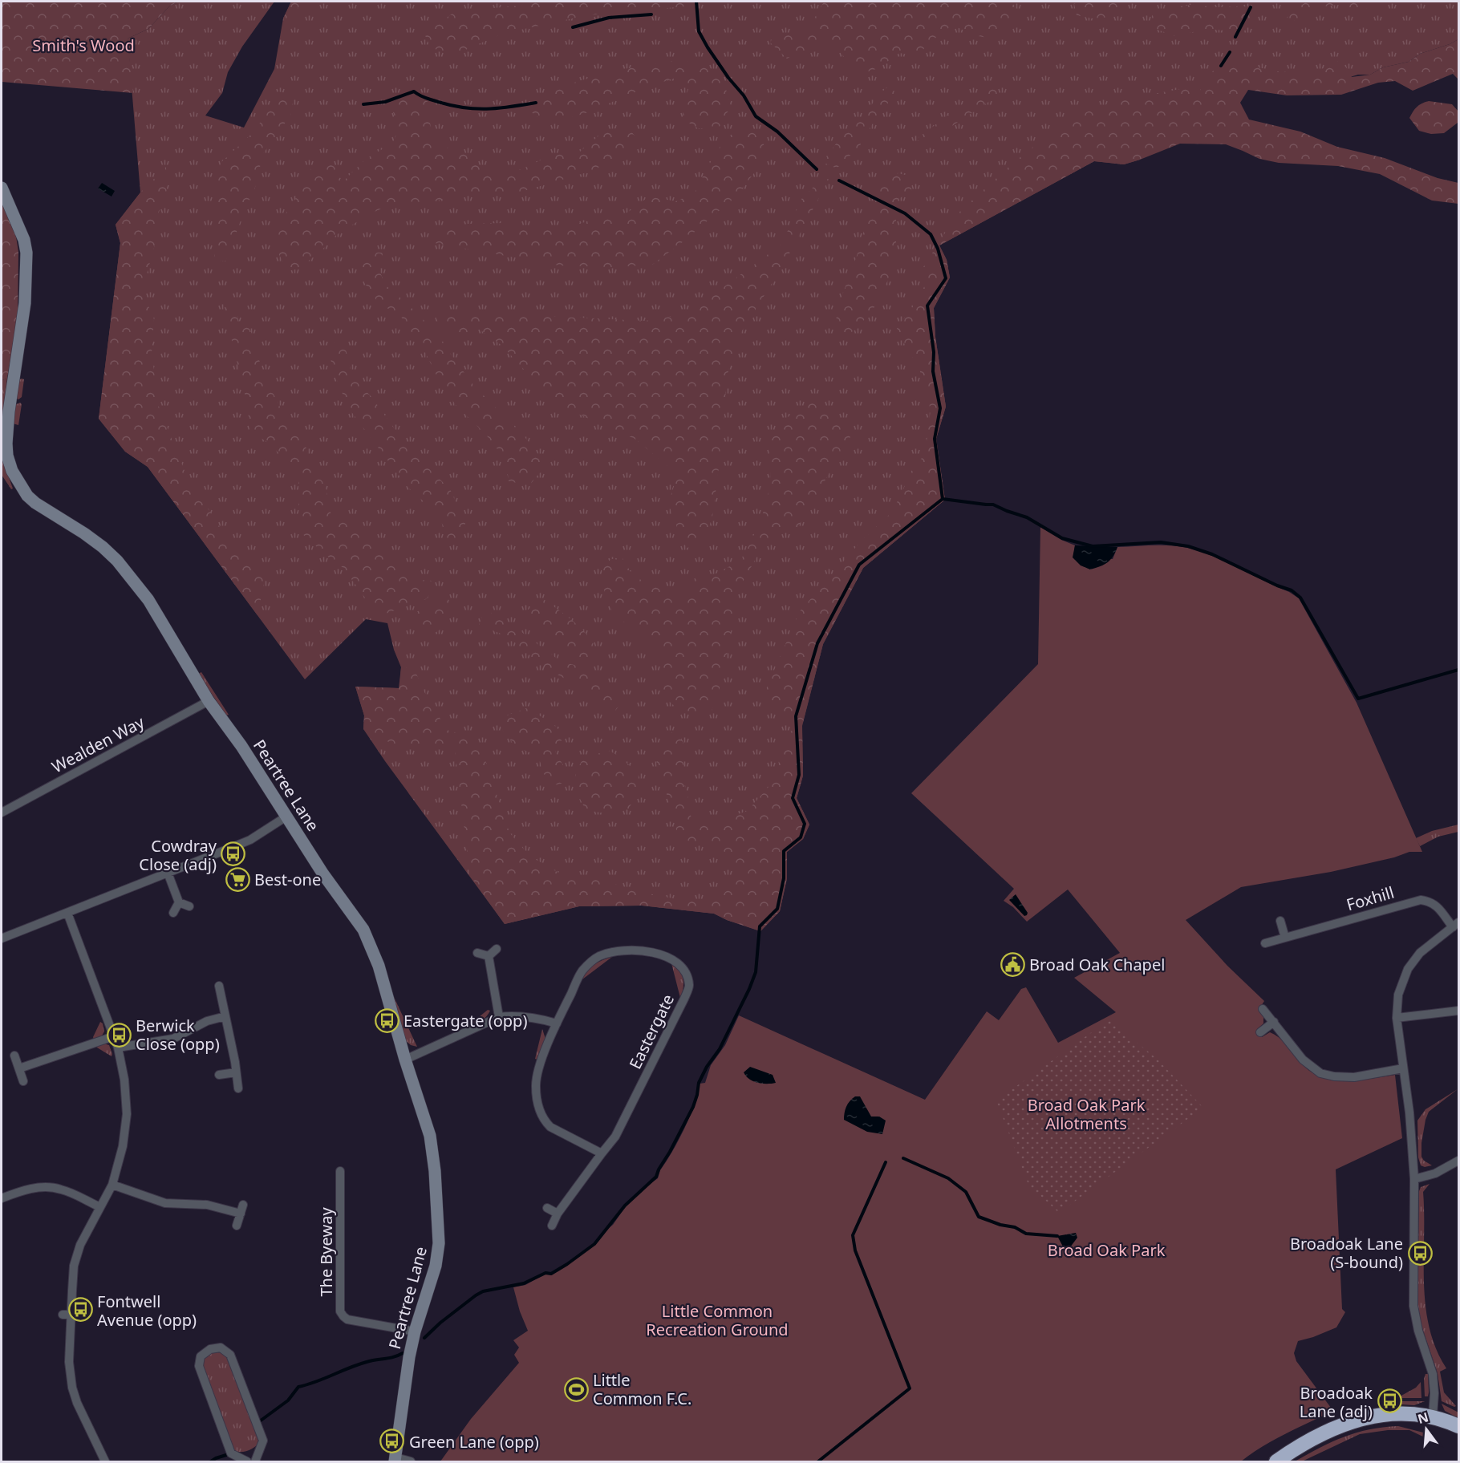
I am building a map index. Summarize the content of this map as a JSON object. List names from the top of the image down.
{
  "streets": {
    "street": [
      "Wealden Way",
      "Peartree Lane",
      "Foxhill",
      "Eastergate",
      "The Byeway"
    ]
  },
  "crossings": [
    ["Wealden Way", "Peartree Lane"],
    ["Peartree Lane", "The Byeway"]
  ],
  "parks": [
    "Smith's Wood",
    "Broad Oak Park Allotments",
    "Broad Oak Park",
    "Little Common Recreation Ground"
  ],
  "places": {
    "bus stop": [
      "Cowdray Close (adj)",
      "Eastergate (opp)",
      "Berwick Close (opp)",
      "Broadoak Lane (S-bound)",
      "Fontwell Avenue (opp)",
      "Broadoak Lane (adj)",
      "Green Lane (opp)"
    ],
    "supermarket": ["Best-one"],
    "public building": ["Broad Oak Chapel"],
    "sports": ["Little Common F.C."]
  },
  "north": "top"
}
